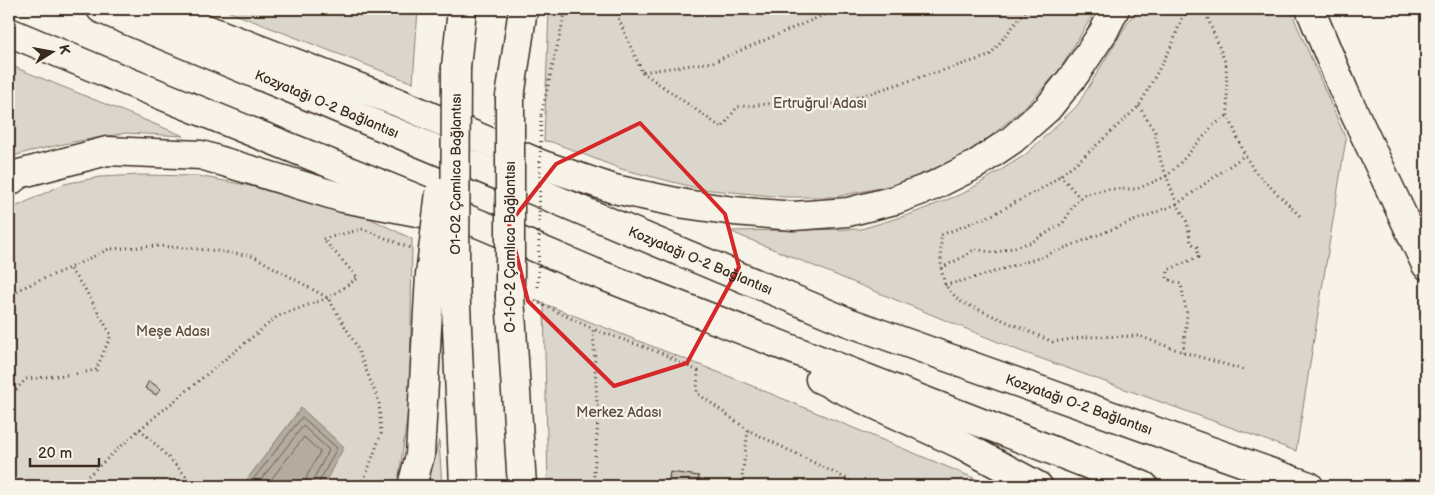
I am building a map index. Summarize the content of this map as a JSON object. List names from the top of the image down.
{
  "streets": {
    "highway": ["Kozyatağı O-2 Bağlantısı", "O-1-O-2 Çamlıca Bağlantısı"]
  },
  "parks": ["Ertruğrul Adası", "Meşe Adası", "Merkez Adası"],
  "scale_bar": "20 m",
  "north": "right"
}
